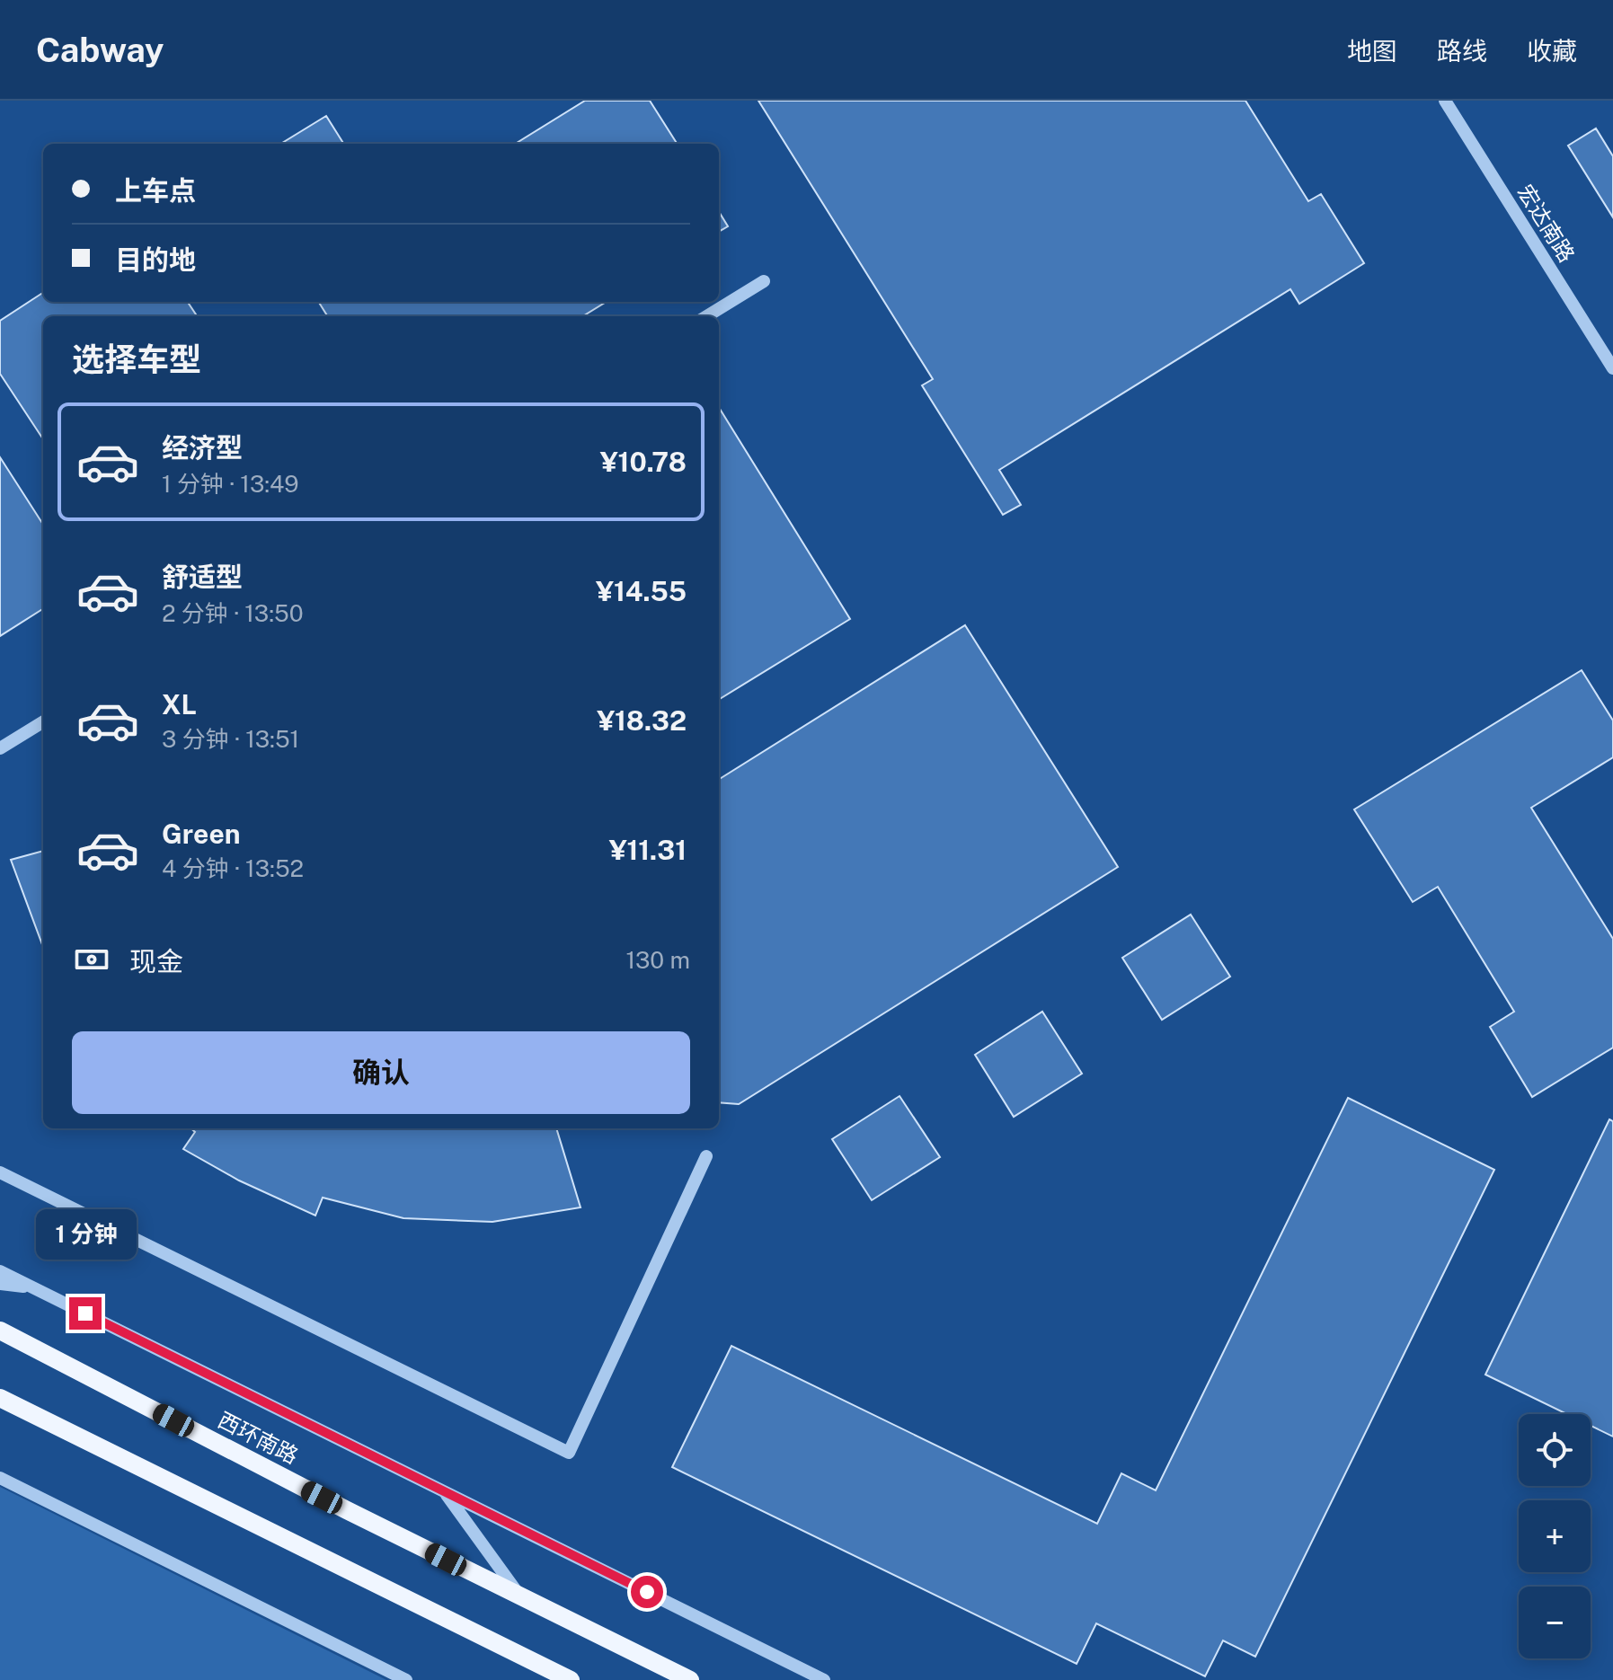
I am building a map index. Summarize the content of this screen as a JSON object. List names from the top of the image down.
{
  "streets": {
    "main road": ["西环南路"],
    "street": ["宏达南路"]
  },
  "page": {
    "header": "Cabway",
    "nav": ["地图", "路线", "收藏"],
    "banner": ["上车点", "目的地"],
    "heading": "选择车型",
    "list": [
      {
        "name": "经济型",
        "note": "1 分钟 · 13:49",
        "value": "¥10.78"
      },
      {
        "name": "舒适型",
        "note": "2 分钟 · 13:50",
        "value": "¥14.55"
      },
      {
        "name": "XL",
        "note": "3 分钟 · 13:51",
        "value": "¥18.32"
      },
      {
        "name": "Green",
        "note": "4 分钟 · 13:52",
        "value": "¥11.31"
      }
    ],
    "pay": ["现金", "130 m"],
    "buttons": "确认",
    "bubble": "1 分钟",
    "map_buttons": ["+", "−"]
  }
}
